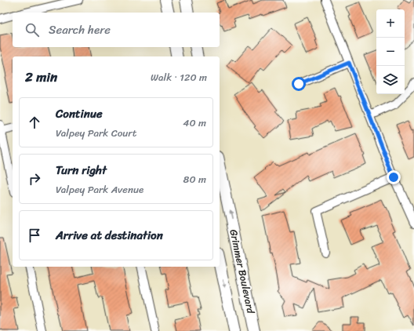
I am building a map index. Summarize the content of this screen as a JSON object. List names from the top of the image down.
{
  "streets": {
    "main road": ["Grimmer Boulevard"]
  },
  "page": {
    "map_buttons": ["+", "−"],
    "search": "Search here",
    "heading": ["2 min", "Walk · 120 m"],
    "list": [
      ["Continue", "Valpey Park Court", "40 m"],
      ["Turn right", "Valpey Park Avenue", "80 m"],
      "Arrive at destination"
    ]
  }
}
